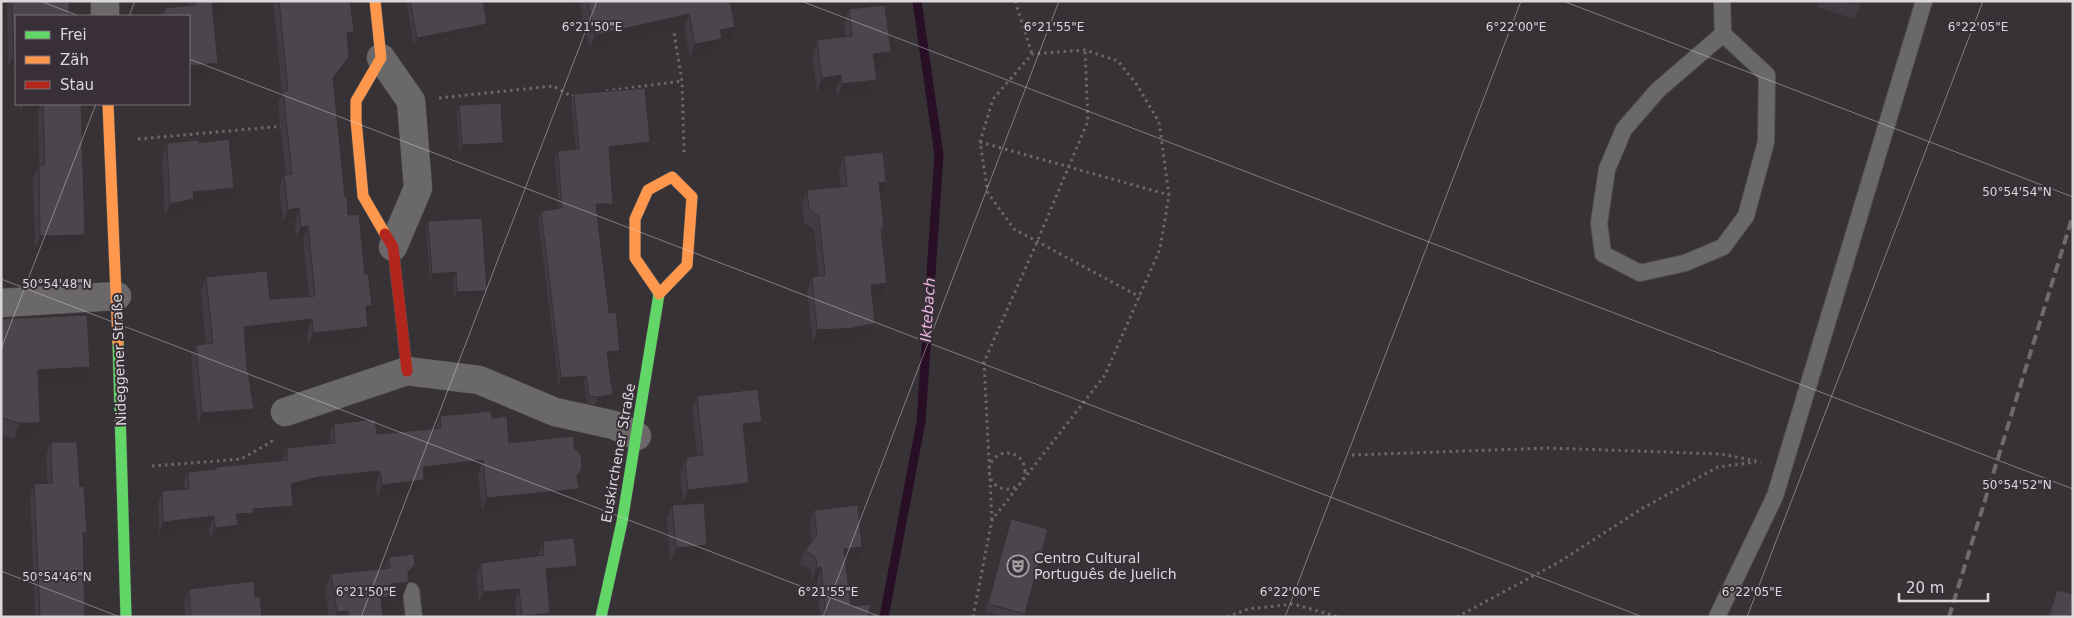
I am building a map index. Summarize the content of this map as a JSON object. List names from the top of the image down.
{
  "streets": {
    "street": ["Nideggener Straße", "Euskirchener Straße"]
  },
  "water": ["Iktebach"],
  "places": {
    "theatre": ["Centro Cultural Português de Juelich"]
  },
  "legend": ["Frei", "Zäh", "Stau"],
  "scale_bar": "20 m",
  "coordinates": [
    "6°22'05\"E",
    "6°21'50\"E",
    "6°21'55\"E",
    "6°22'00\"E",
    "50°54'54\"N",
    "50°54'48\"N",
    "50°54'52\"N",
    "50°54'46\"N"
  ]
}
